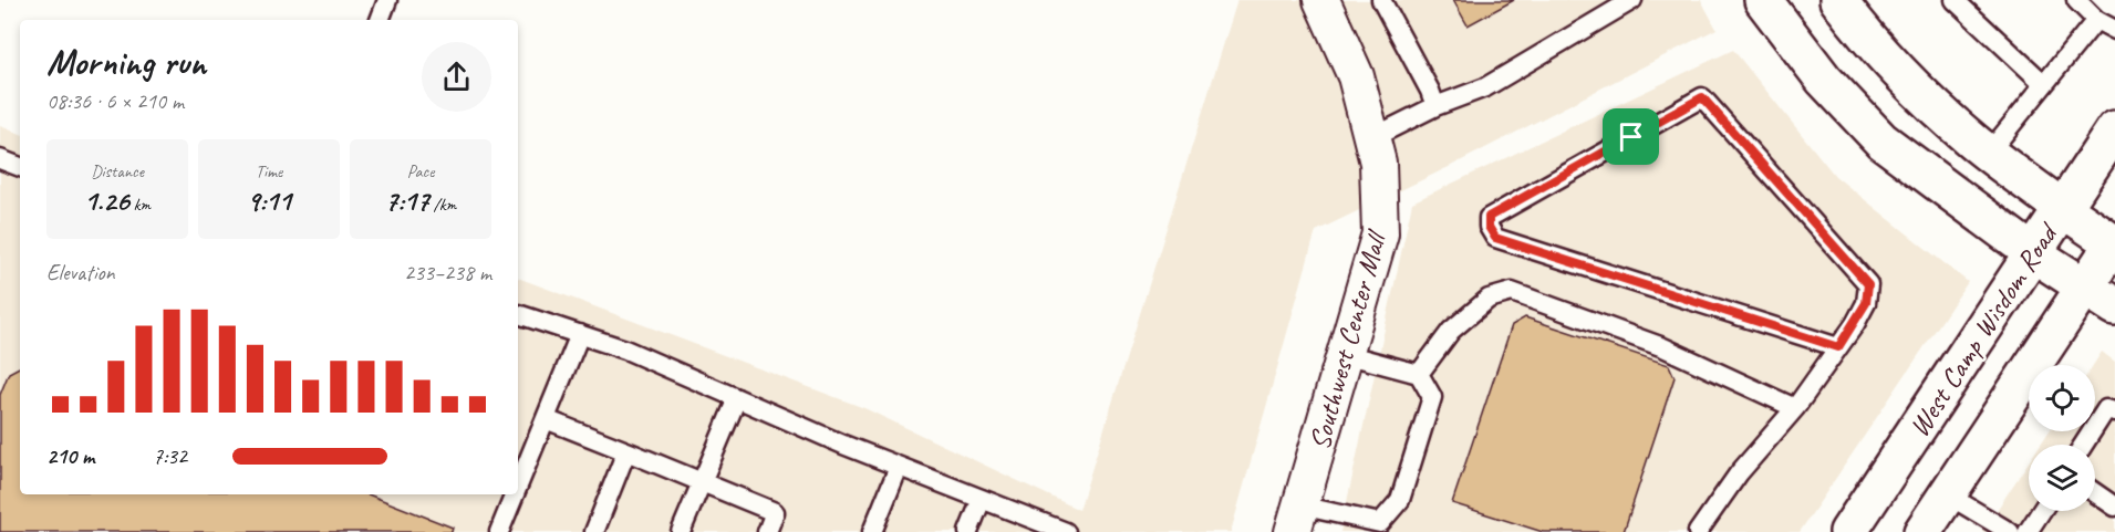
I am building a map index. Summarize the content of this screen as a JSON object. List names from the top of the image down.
{
  "streets": {
    "main road": ["West Camp Wisdom Road"],
    "street": ["Southwest Center Mall"]
  },
  "page": {
    "heading": ["Morning run", "08:36 · 6 × 210 m"],
    "stats": [
      ["Distance", "1.26 km"],
      ["Time", "9:11"],
      ["Pace", "7:17 /km"]
    ],
    "chart": ["Elevation", "233–238 m"],
    "list": [
      {
        "name": "210 m",
        "note": "7:32"
      }
    ]
  }
}
